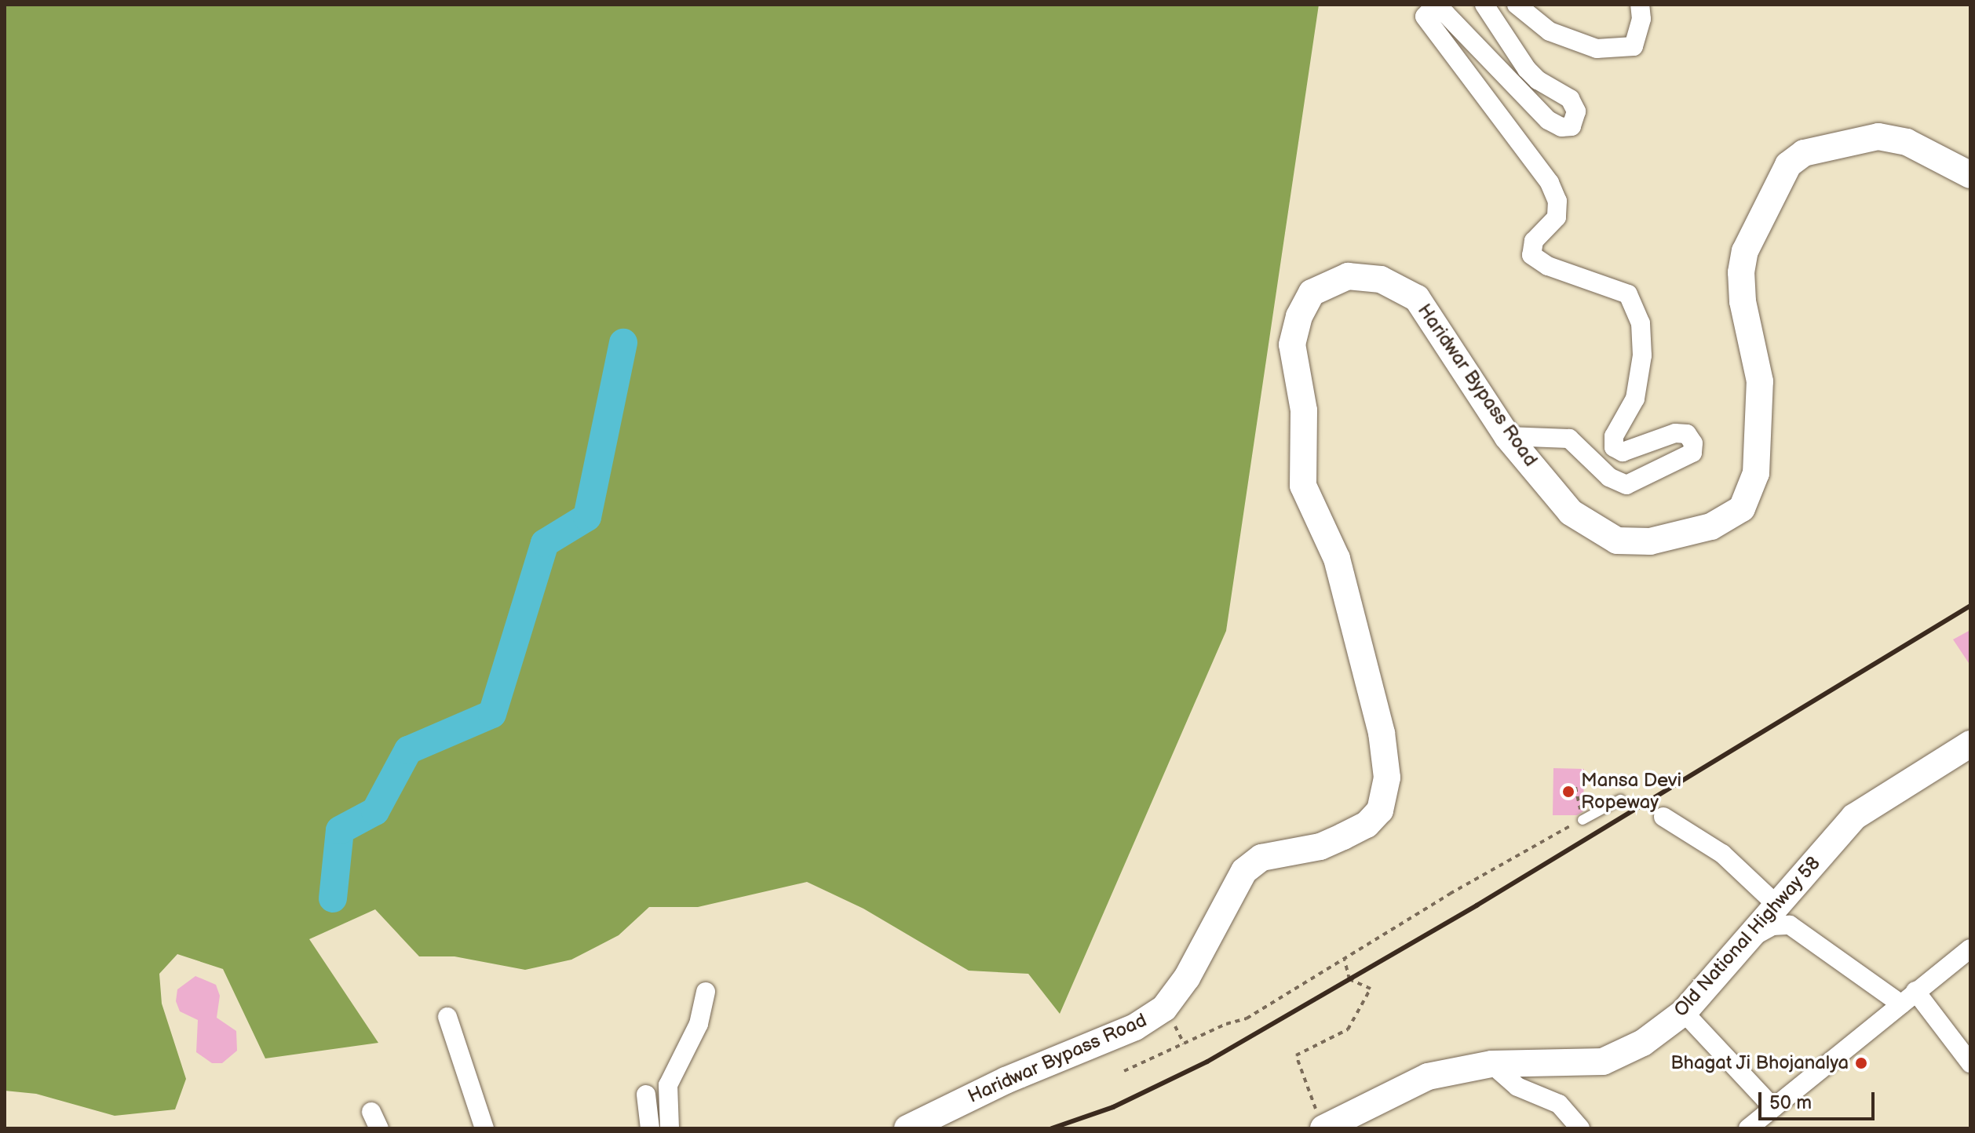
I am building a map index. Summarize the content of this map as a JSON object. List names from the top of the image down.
{
  "streets": {
    "main road": ["Haridwar Bypass Road", "Old National Highway 58"]
  },
  "places": ["Mansa Devi Ropeway", "Bhagat Ji Bhojanalya"],
  "scale_bar": "50 m"
}
